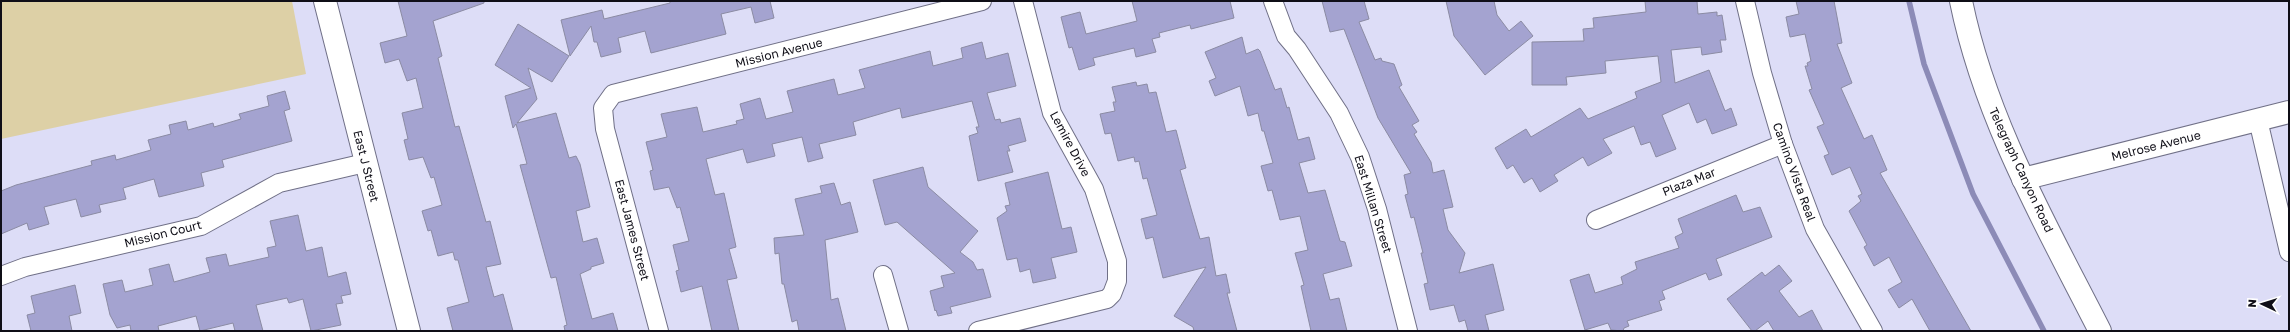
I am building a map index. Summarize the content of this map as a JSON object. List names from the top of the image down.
{
  "streets": {
    "street": [
      "Mission Avenue",
      "Lemire Drive",
      "Melrose Avenue",
      "East J Street",
      "Telegraph Canyon Road",
      "Camino Vista Real",
      "Plaza Mar",
      "East Millan Street",
      "East James Street",
      "Mission Court"
    ]
  },
  "crossings": [
    ["Mission Avenue", "East James Street"],
    ["Melrose Avenue", "Telegraph Canyon Road"],
    ["East J Street", "Mission Court"],
    ["Camino Vista Real", "Plaza Mar"]
  ],
  "north": "left"
}
